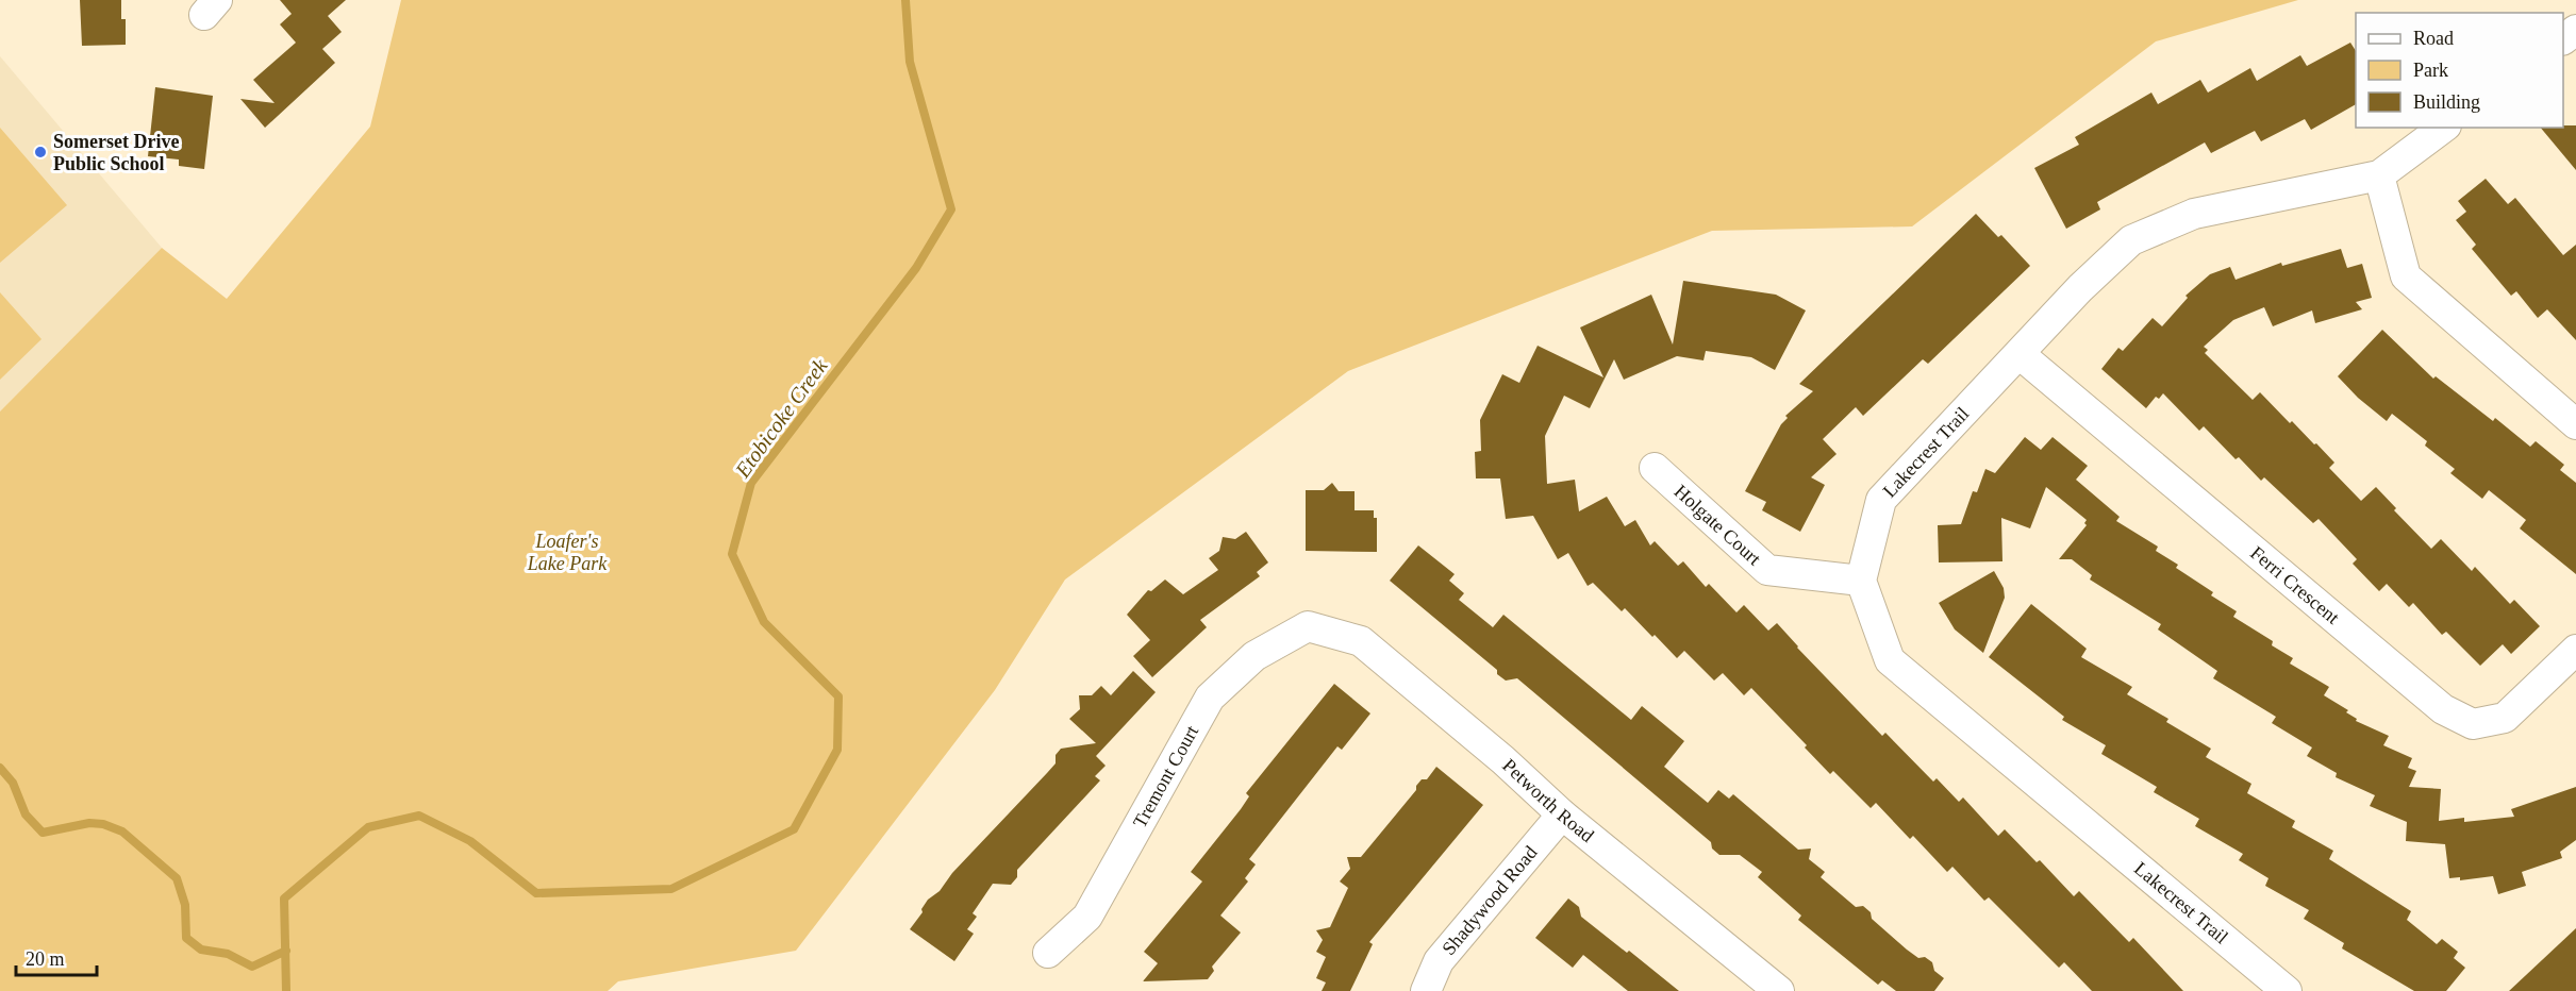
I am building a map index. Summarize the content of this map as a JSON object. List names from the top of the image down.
{
  "streets": {
    "street": [
      "Lakecrest Trail",
      "Holgate Court",
      "Ferri Crescent",
      "Tremont Court",
      "Petworth Road",
      "Shadywood Road"
    ]
  },
  "crossings": [
    ["Lakecrest Trail", "Holgate Court"],
    ["Lakecrest Trail", "Ferri Crescent"],
    ["Tremont Court", "Petworth Road"],
    ["Petworth Road", "Shadywood Road"]
  ],
  "water": ["Etobicoke Creek"],
  "parks": ["Loafer's Lake Park"],
  "places": ["Somerset Drive Public School"],
  "legend": ["Road", "Park", "Building"],
  "scale_bar": "20 m"
}
